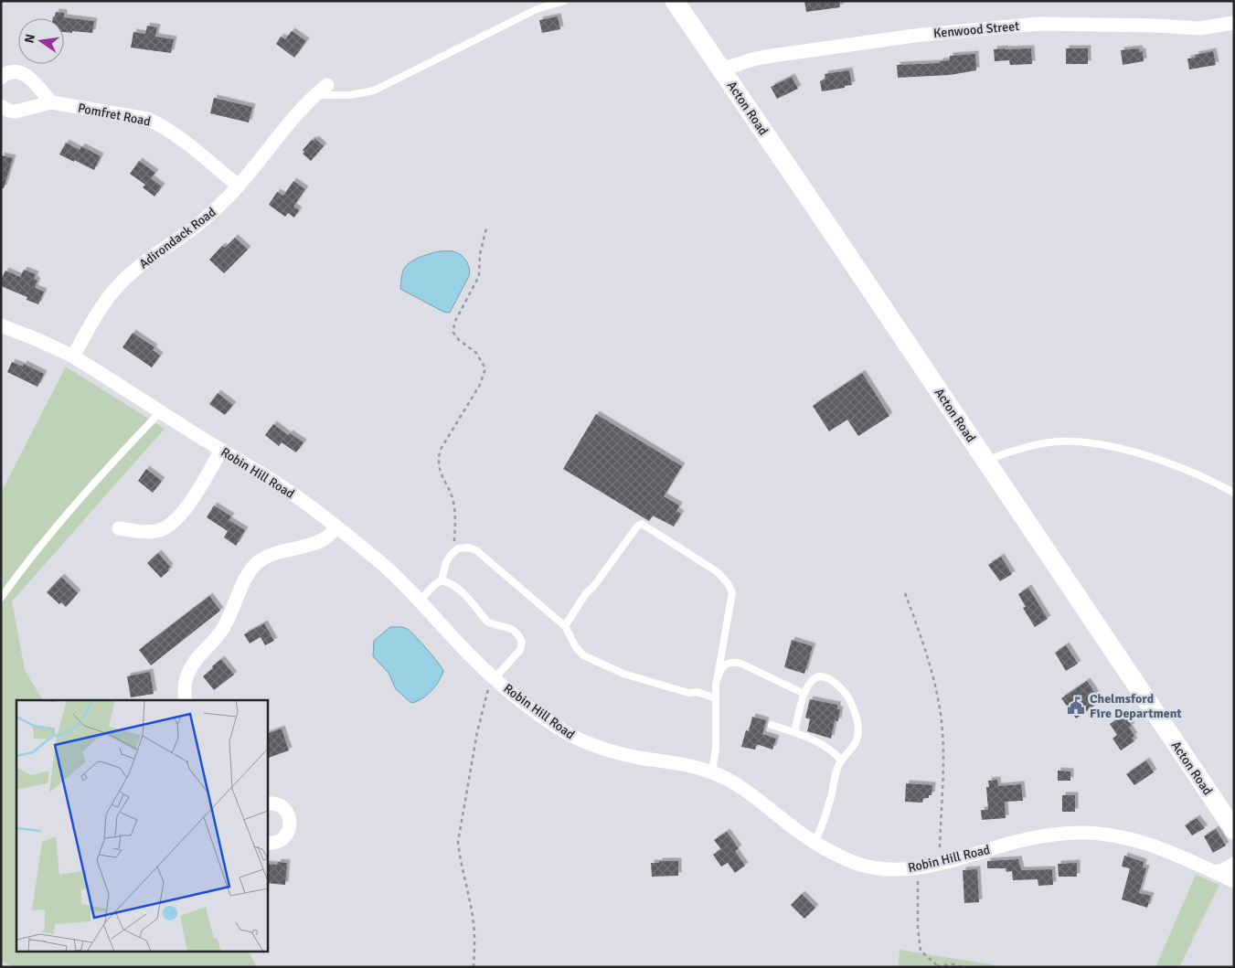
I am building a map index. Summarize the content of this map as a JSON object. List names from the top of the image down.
{
  "streets": {
    "main road": ["Acton Road"],
    "street": [
      "Kenwood Street",
      "Pomfret Road",
      "Adirondack Road",
      "Robin Hill Road"
    ]
  },
  "crossings": [
    ["Kenwood Street", "Acton Road"],
    ["Pomfret Road", "Adirondack Road"],
    ["Adirondack Road", "Robin Hill Road"]
  ],
  "places": {
    "public building": ["Chelmsford Fire Department"]
  },
  "north": "left"
}
